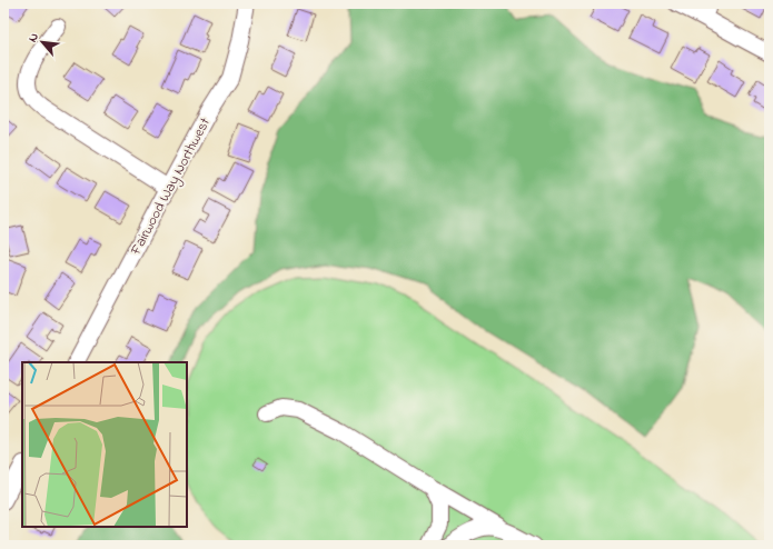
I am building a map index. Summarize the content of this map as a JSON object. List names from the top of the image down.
{
  "streets": {
    "street": ["Fairwood Way Northwest"]
  },
  "north": "top left"
}
